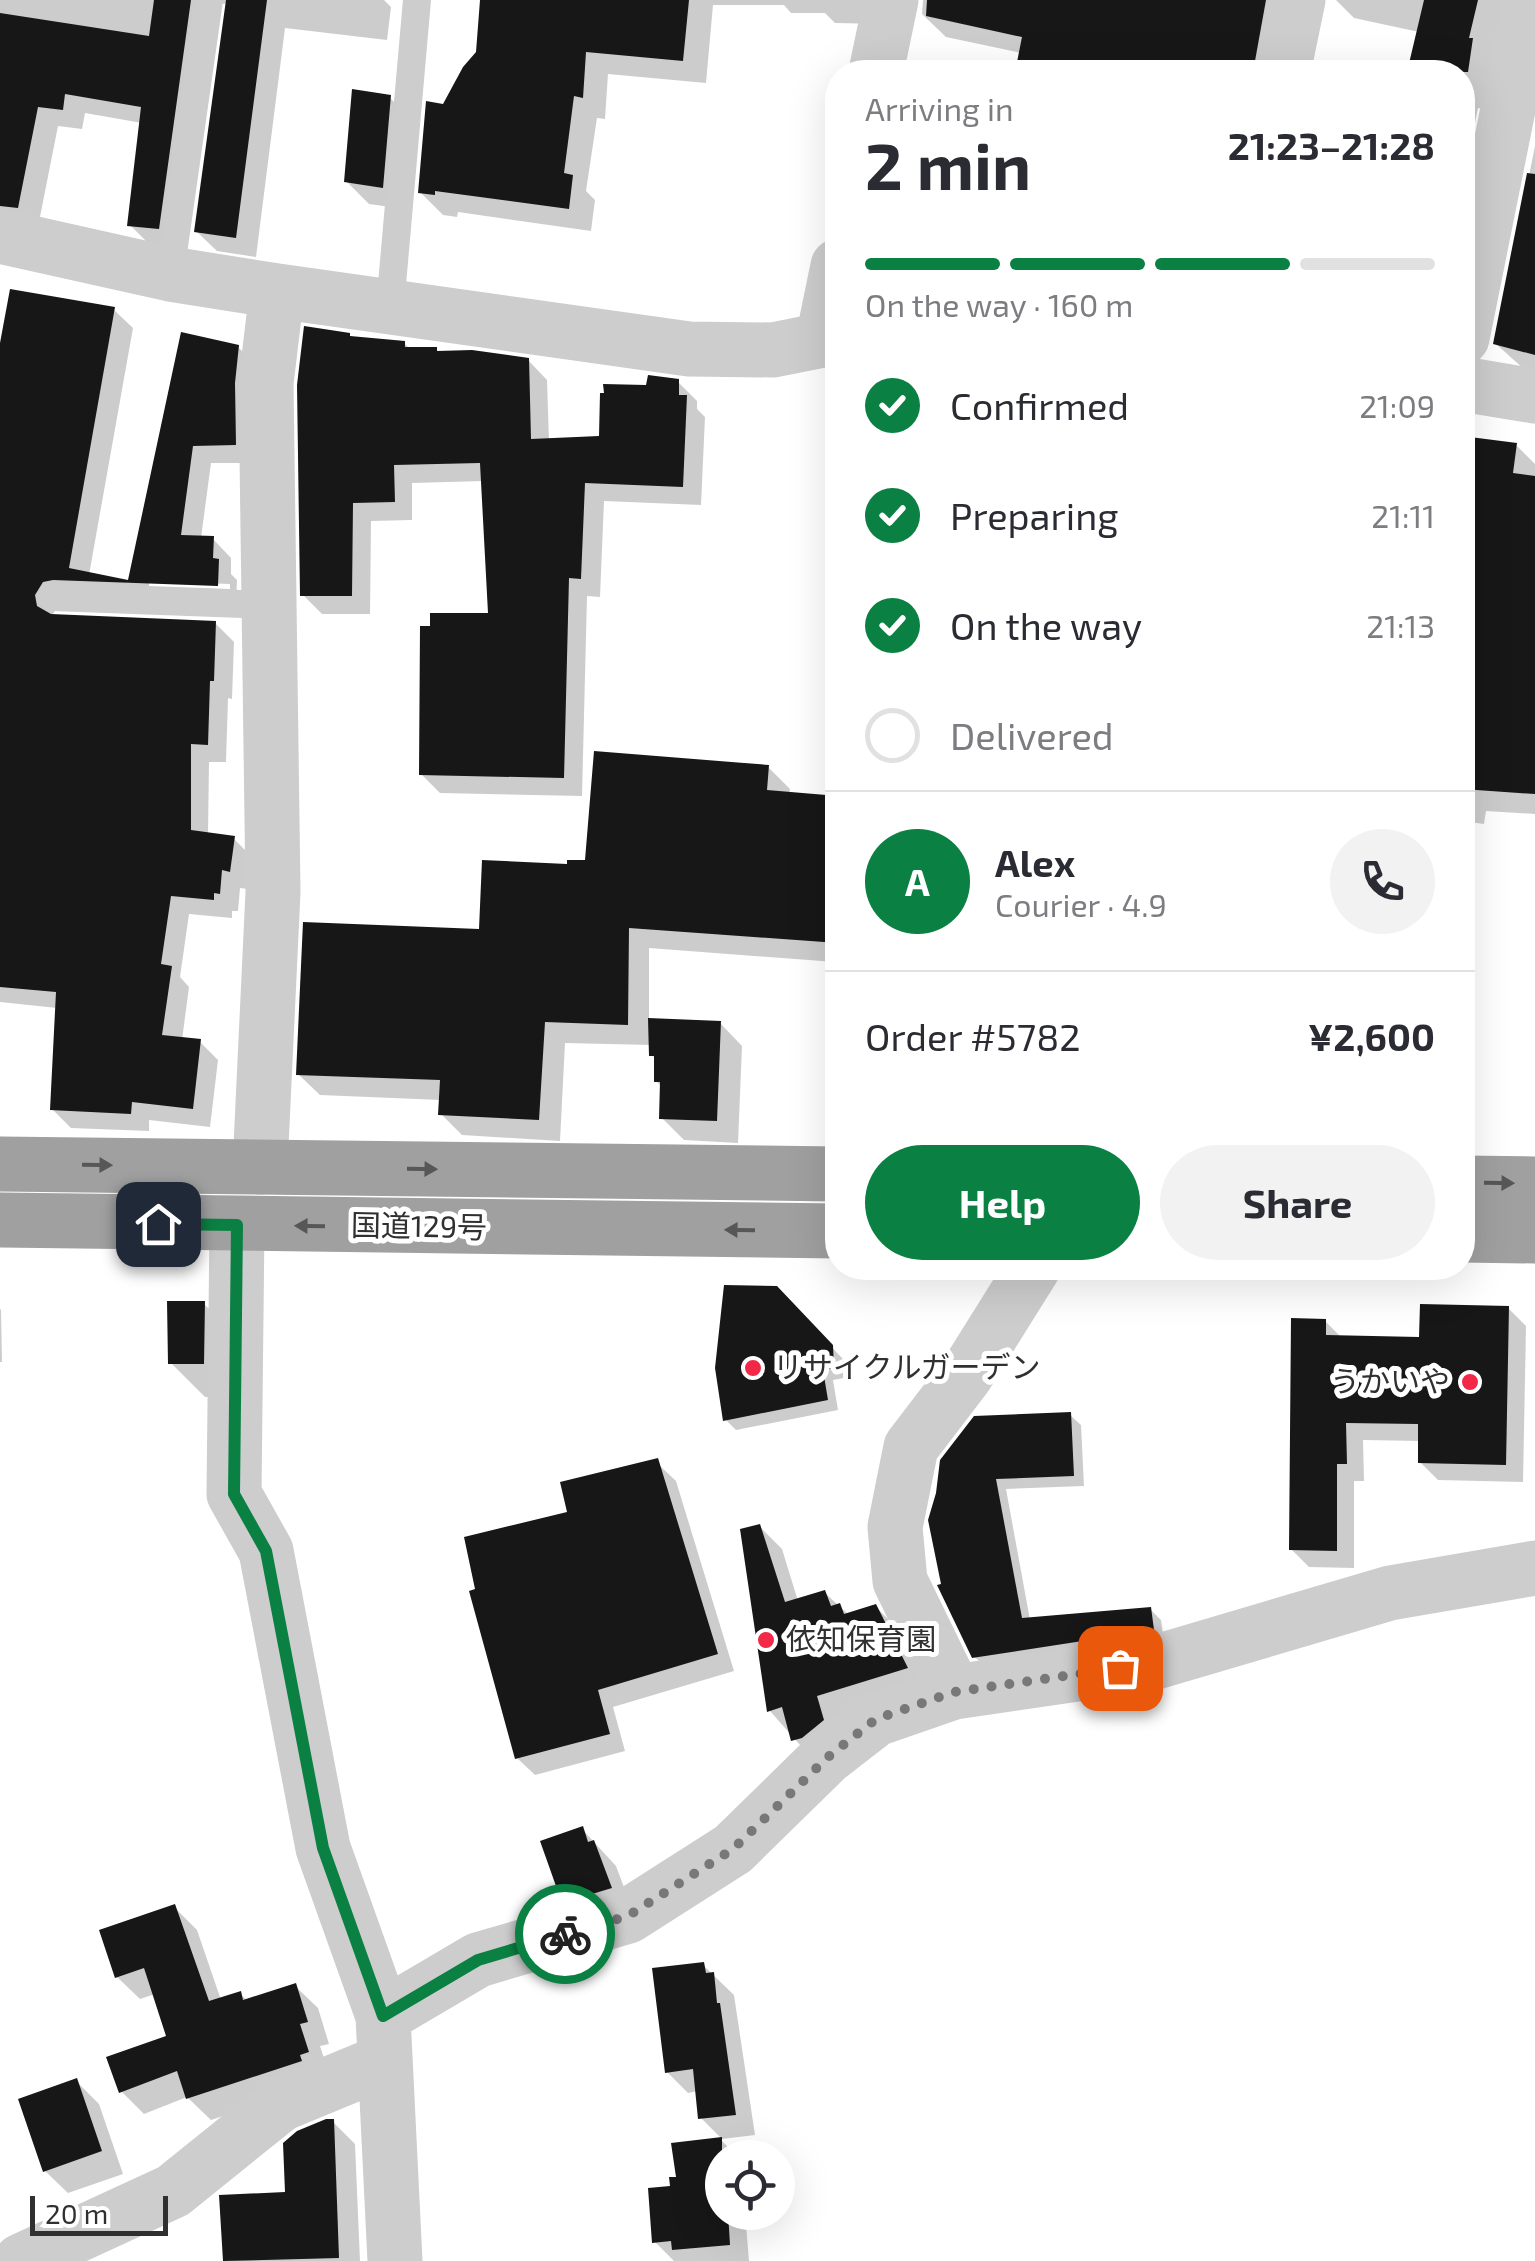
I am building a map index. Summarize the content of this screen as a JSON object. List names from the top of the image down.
{
  "streets": {
    "highway": ["国道129号"]
  },
  "places": ["リサイクルガーデン", "うかいや", "依知保育園"],
  "scale_bar": "20 m",
  "page": {
    "heading": ["2 min", "Arriving in", "21:23–21:28"],
    "panel": [
      "Alex",
      "Courier · 4.9",
      "Order #5782",
      "¥2,600"
    ],
    "bar": "On the way · 160 m",
    "list": [
      ["Confirmed", "21:09"],
      ["Preparing", "21:11"],
      ["On the way", "21:13"],
      "Delivered"
    ],
    "round": "A",
    "buttons": ["Help", "Share"],
    "scale": "20 m"
  }
}
